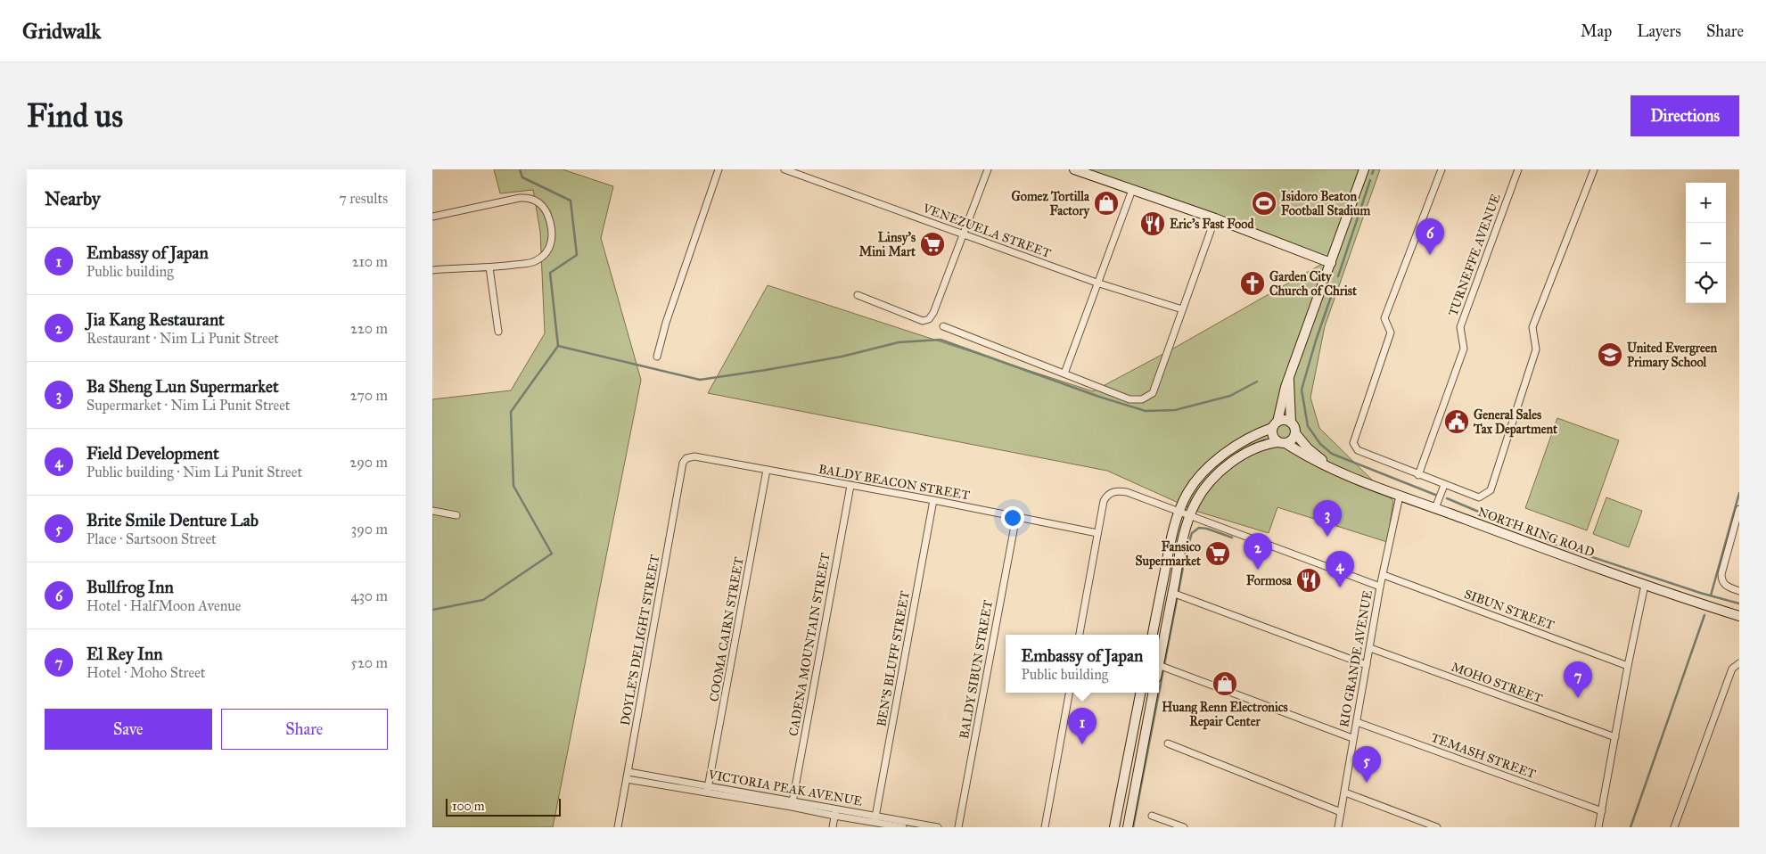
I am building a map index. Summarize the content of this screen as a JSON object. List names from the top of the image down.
{
  "streets": {
    "main road": ["NORTH RING ROAD"],
    "street": [
      "VENEZUELA STREET",
      "TURNEFFE AVENUE",
      "BALDY BEACON STREET",
      "SIBUN STREET",
      "COOMA CAIRN STREET",
      "DOYLE'S DELIGHT STREET",
      "CADENA MOUNTAIN STREET",
      "BEN'S BLUFF STREET",
      "RIO GRANDE AVENUE",
      "BALDY SIBUN STREET",
      "MOHO STREET",
      "TEMASH STREET",
      "VICTORIA PEAK AVENUE"
    ]
  },
  "crossings": [
    ["BALDY BEACON STREET", "COOMA CAIRN STREET"],
    ["BALDY BEACON STREET", "DOYLE'S DELIGHT STREET"],
    ["BALDY BEACON STREET", "CADENA MOUNTAIN STREET"],
    ["BALDY BEACON STREET", "BEN'S BLUFF STREET"],
    ["BALDY BEACON STREET", "BALDY SIBUN STREET"],
    ["NORTH RING ROAD", "RIO GRANDE AVENUE"],
    ["SIBUN STREET", "RIO GRANDE AVENUE"],
    ["COOMA CAIRN STREET", "VICTORIA PEAK AVENUE"],
    ["DOYLE'S DELIGHT STREET", "VICTORIA PEAK AVENUE"],
    ["CADENA MOUNTAIN STREET", "VICTORIA PEAK AVENUE"],
    ["BEN'S BLUFF STREET", "VICTORIA PEAK AVENUE"],
    ["RIO GRANDE AVENUE", "MOHO STREET"],
    ["RIO GRANDE AVENUE", "TEMASH STREET"]
  ],
  "places": {
    "shop": ["Gomez Tortilla Factory", "Huang Renn Electronics Repair Center"],
    "sports": ["Isidoro Beaton Football Stadium"],
    "restaurant": ["Eric's Fast Food", "Formosa"],
    "supermarket": ["Linsy's Mini Mart", "Fansico Supermarket"],
    "church": ["Garden City Church of Christ"],
    "school or university": ["United Evergreen Primary School"],
    "public building": ["General Sales Tax Department"]
  },
  "scale_bar": "100 m",
  "page": {
    "header": "Gridwalk",
    "nav": ["Map", "Layers", "Share"],
    "buttons": [
      "Directions",
      ["Save", "Share"]
    ],
    "title": "Find us",
    "heading": ["Nearby", "7 results"],
    "map_buttons": ["+", "−"],
    "pins": [
      "6",
      "3",
      "2",
      "4",
      "7",
      "1",
      "5"
    ],
    "list": [
      {
        "mark": "1",
        "name": "Embassy of Japan",
        "note": "Public building",
        "value": "210 m"
      },
      {
        "mark": "2",
        "name": "Jia Kang Restaurant",
        "note": "Restaurant · Nim Li Punit Street",
        "value": "220 m"
      },
      {
        "mark": "3",
        "name": "Ba Sheng Lun Supermarket",
        "note": "Supermarket · Nim Li Punit Street",
        "value": "270 m"
      },
      {
        "mark": "4",
        "name": "Field Development",
        "note": "Public building · Nim Li Punit Street",
        "value": "290 m"
      },
      {
        "mark": "5",
        "name": "Brite Smile Denture Lab",
        "note": "Place · Sartsoon Street",
        "value": "390 m"
      },
      {
        "mark": "6",
        "name": "Bullfrog Inn",
        "note": "Hotel · HalfMoon Avenue",
        "value": "430 m"
      },
      {
        "mark": "7",
        "name": "El Rey Inn",
        "note": "Hotel · Moho Street",
        "value": "520 m"
      }
    ],
    "popup": ["Embassy of Japan", "Public building"],
    "scale": "100 m"
  }
}
